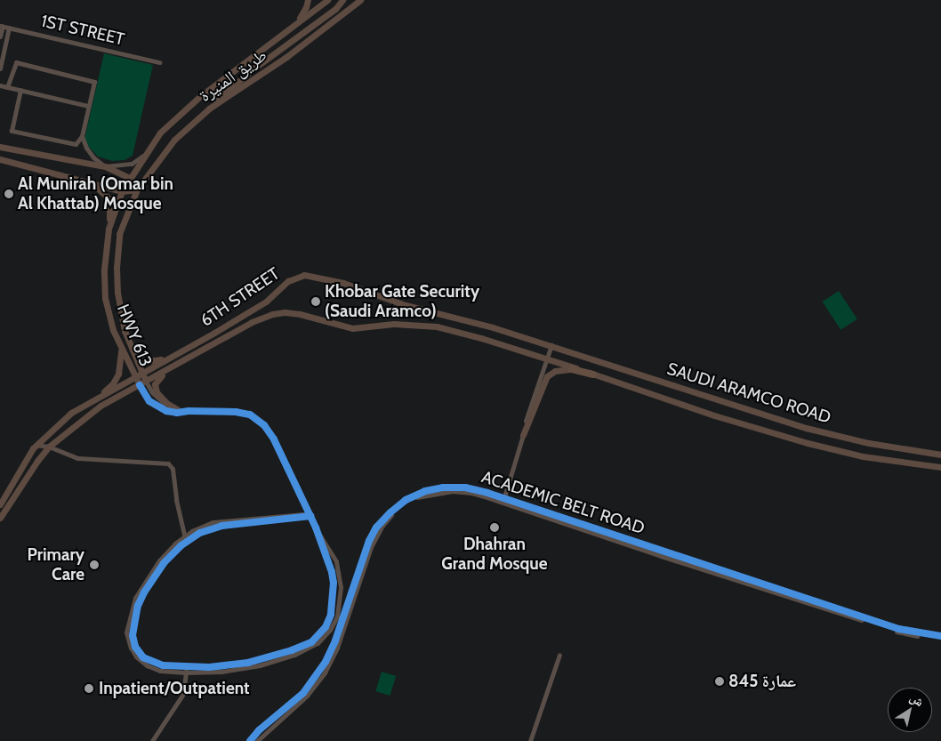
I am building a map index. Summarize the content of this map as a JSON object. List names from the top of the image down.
{
  "streets": {
    "main road": [
      "طريق المنيرة",
      "6TH STREET",
      "HWY 613",
      "SAUDI ARAMCO ROAD"
    ],
    "street": ["1ST STREET", "ACADEMIC BELT ROAD"]
  },
  "crossings": [
    ["طريق المنيرة", "6TH STREET"],
    ["طريق المنيرة", "HWY 613"],
    ["6TH STREET", "HWY 613"],
    ["6TH STREET", "SAUDI ARAMCO ROAD"]
  ],
  "places": [
    "Al Munirah (Omar bin Al Khattab) Mosque",
    "Khobar Gate Security (Saudi Aramco)",
    "Dhahran Grand Mosque",
    "Primary Care",
    "عمارة 845",
    "Inpatient/Outpatient"
  ],
  "north": "top right"
}
